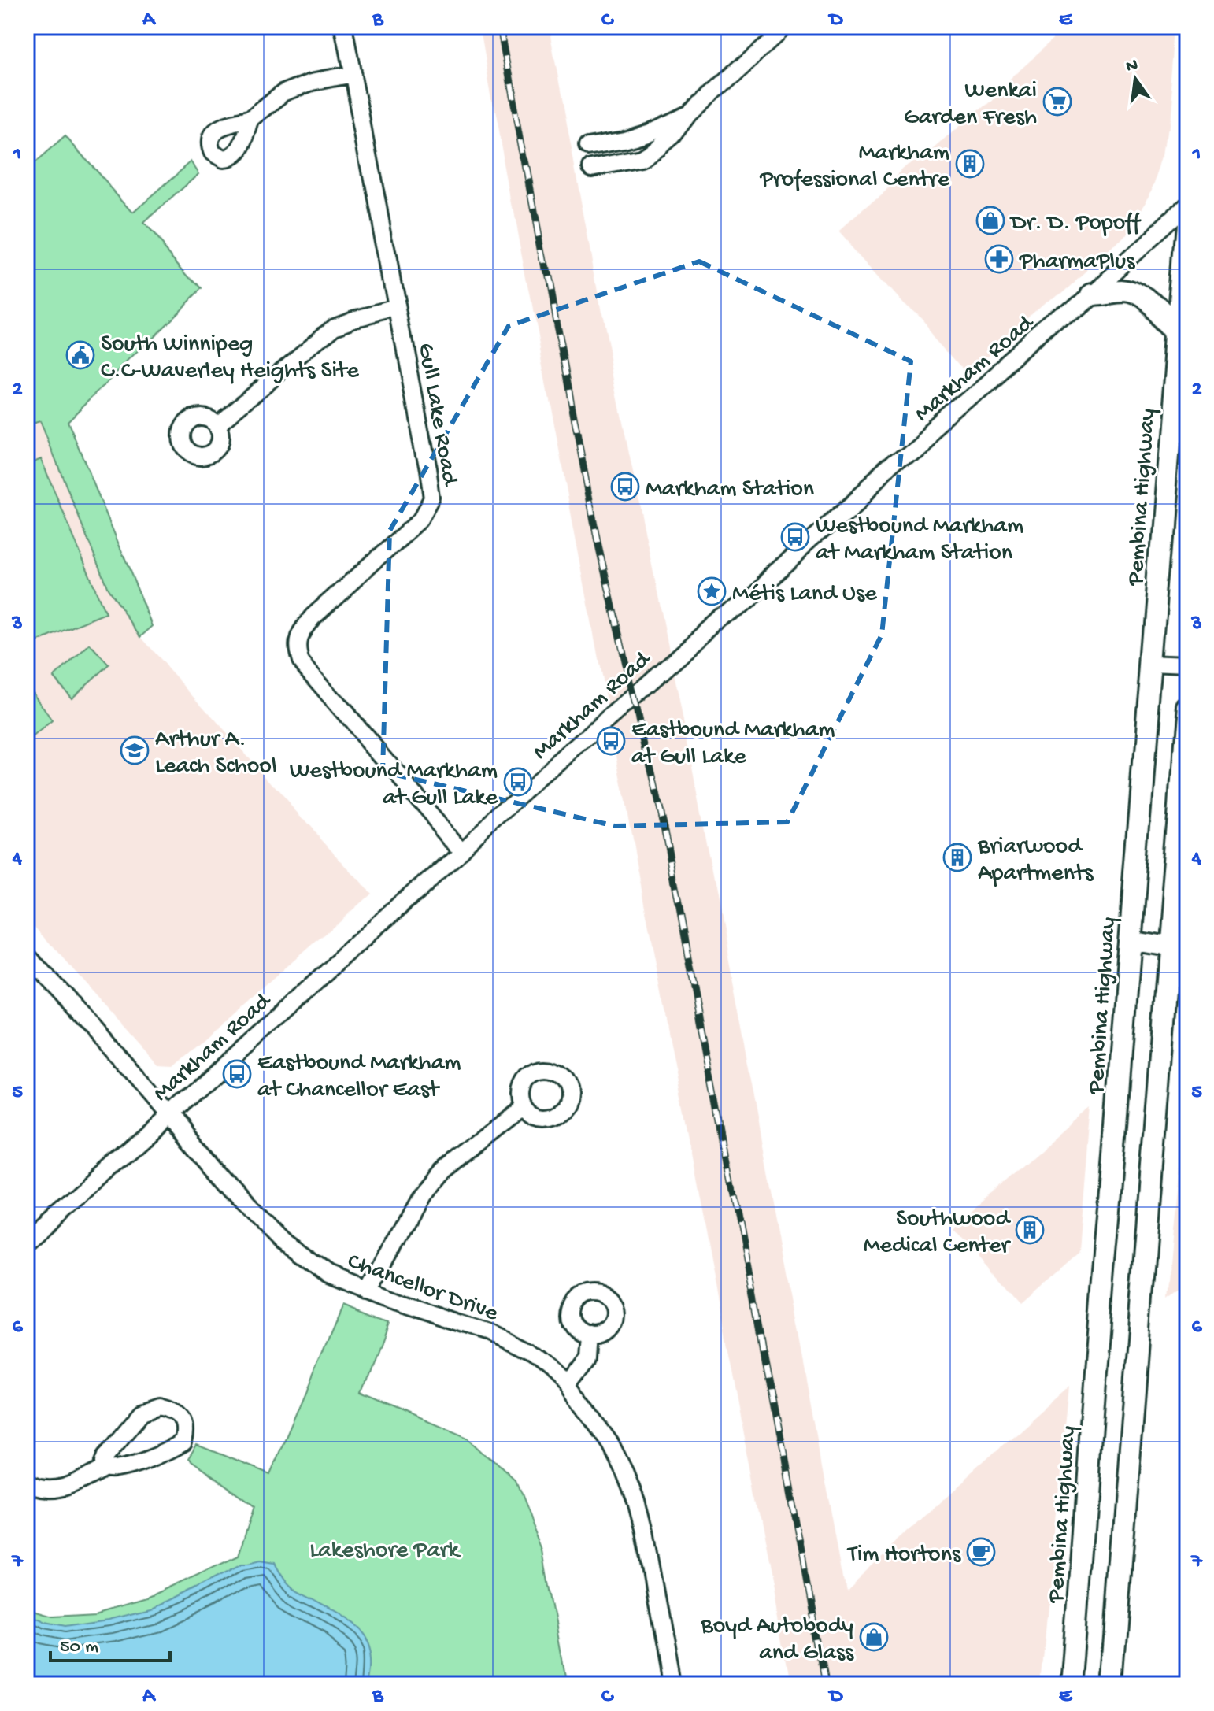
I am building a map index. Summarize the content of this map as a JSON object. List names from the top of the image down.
{
  "streets": {
    "main road": ["Pembina Highway"],
    "street": ["Markham Road", "Gull Lake Road", "Chancellor Drive"]
  },
  "crossings": [
    ["Markham Road", "Gull Lake Road"],
    ["Markham Road", "Chancellor Drive"]
  ],
  "parks": ["Lakeshore Park"],
  "places": {
    "supermarket": ["Wenkai Garden Fresh"],
    "building": ["Markham Professional Centre", "Briarwood Apartments", "Southwood Medical Center"],
    "shop": ["Dr. D. Popoff", "Boyd Autobody and Glass"],
    "pharmacy": ["PharmaPlus"],
    "public building": ["South Winnipeg C.C-Waverley Heights Site"],
    "bus stop": [
      "Markham Station",
      "Westbound Markham at Markham Station",
      "Eastbound Markham at Gull Lake",
      "Westbound Markham at Gull Lake",
      "Eastbound Markham at Chancellor East"
    ],
    "place": ["Métis Land Use"],
    "school or university": ["Arthur A. Leach School"],
    "cafe": ["Tim Hortons"]
  },
  "scale_bar": "50 m",
  "north": "top",
  "grid": {
    "columns": [
      "A",
      "B",
      "C",
      "D",
      "E"
    ],
    "rows": [
      "1",
      "2",
      "3",
      "4",
      "5",
      "6",
      "7"
    ]
  }
}
